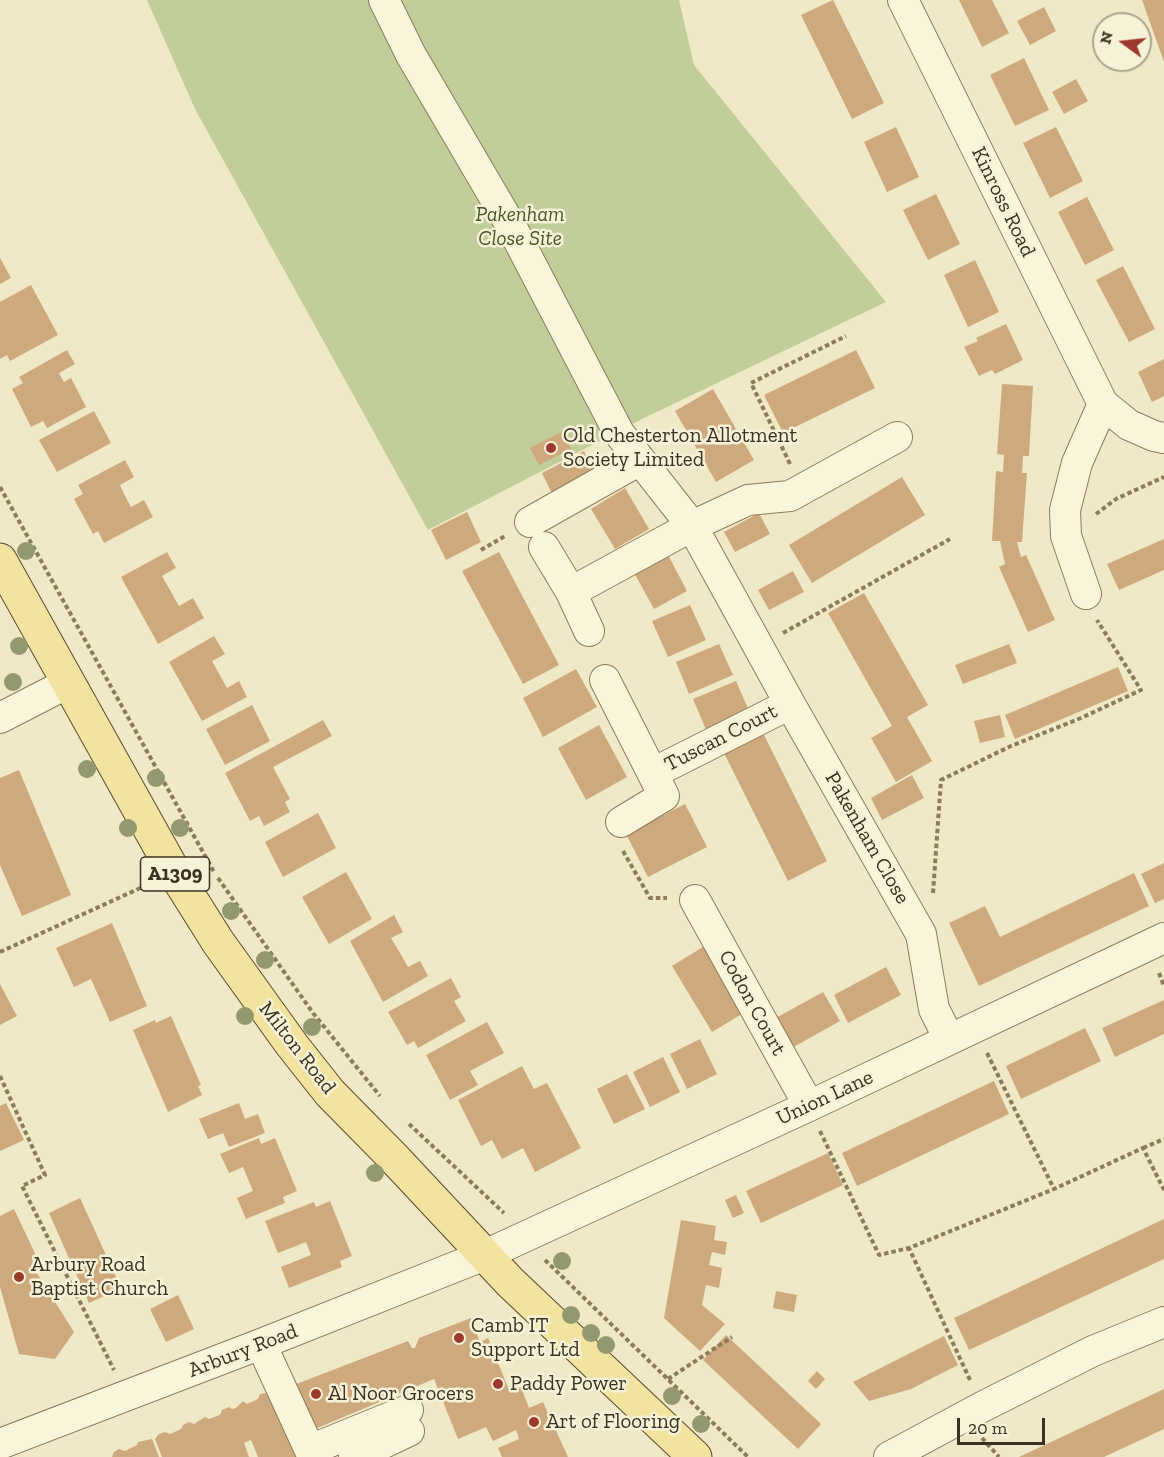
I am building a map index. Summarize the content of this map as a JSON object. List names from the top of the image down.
{
  "streets": {
    "main road": ["A1309", "Milton Road"],
    "street": [
      "Kinross Road",
      "Tuscan Court",
      "Pakenham Close",
      "Codon Court",
      "Union Lane",
      "Arbury Road"
    ]
  },
  "crossings": [
    ["Tuscan Court", "Pakenham Close"],
    ["Pakenham Close", "Union Lane"],
    ["Codon Court", "Union Lane"],
    ["Milton Road", "Union Lane"],
    ["Milton Road", "Arbury Road"],
    ["Union Lane", "Arbury Road"]
  ],
  "parks": ["Pakenham Close Site"],
  "places": [
    "Old Chesterton Allotment Society Limited",
    "Arbury Road Baptist Church",
    "Camb IT Support Ltd",
    "Paddy Power",
    "Al Noor Grocers",
    "Art of Flooring"
  ],
  "scale_bar": "20 m",
  "north": "left"
}
